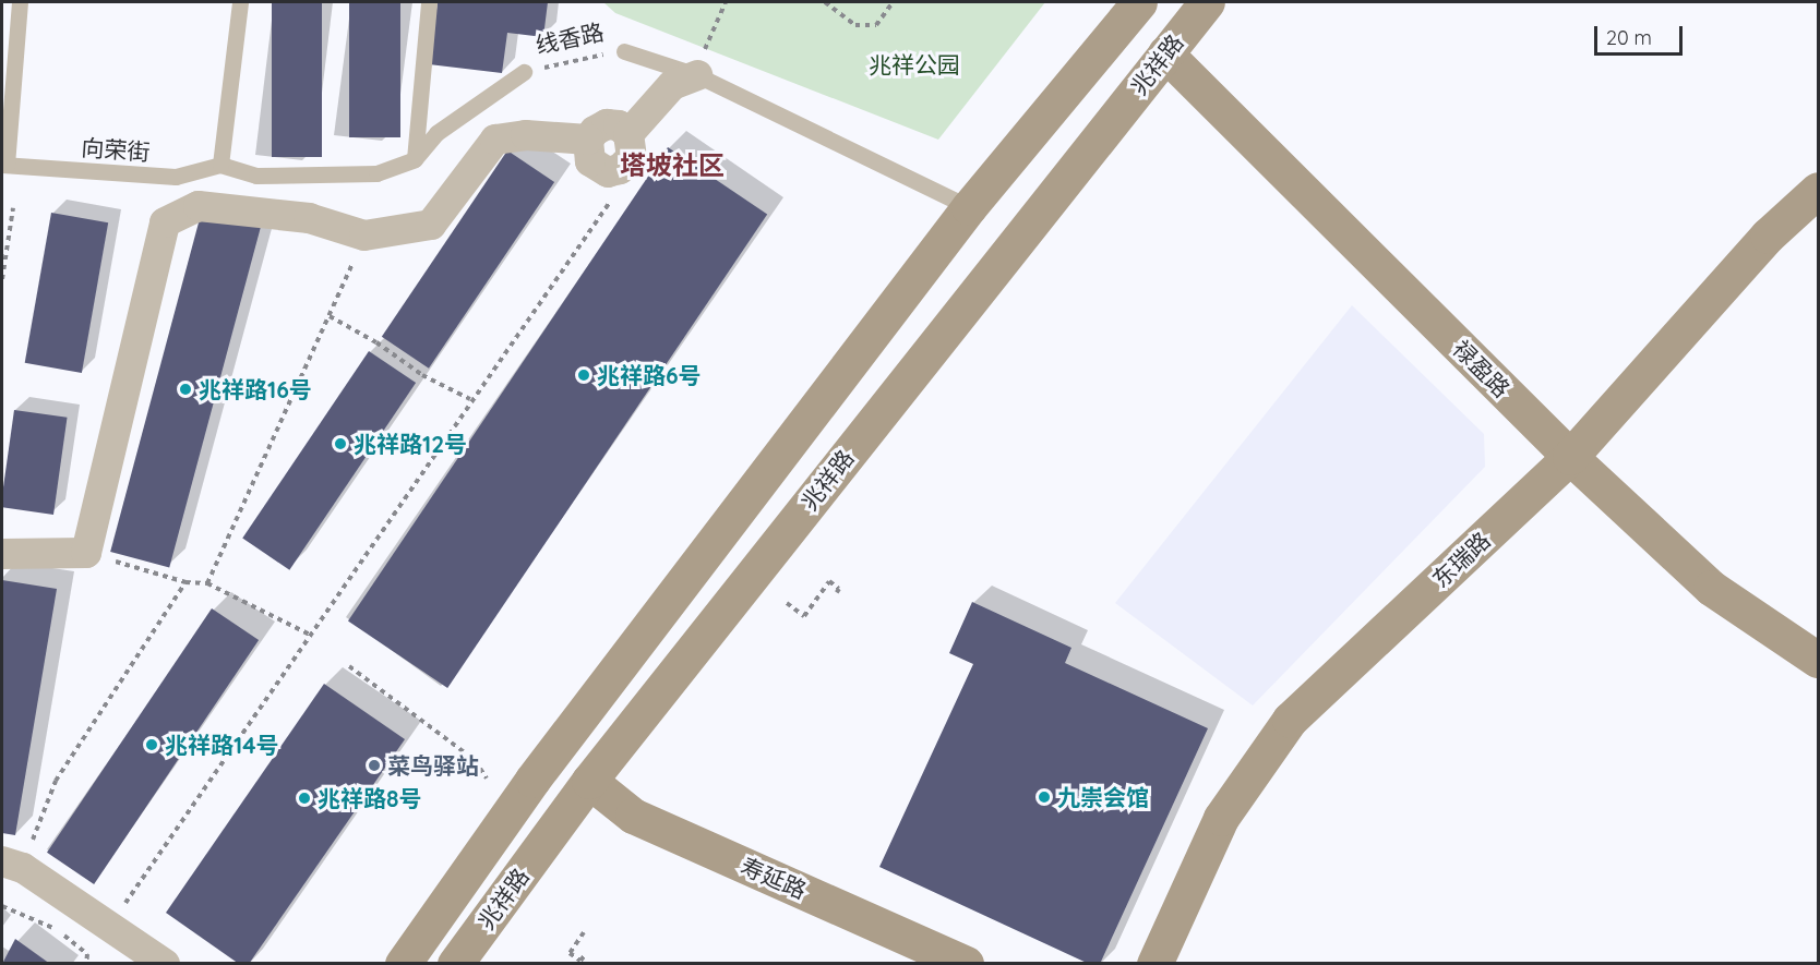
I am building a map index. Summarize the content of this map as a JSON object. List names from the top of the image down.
{
  "streets": {
    "main road": [
      "兆祥路",
      "禄盈路",
      "东瑞路",
      "寿延路"
    ],
    "lane": ["线香路", "向荣街"]
  },
  "crossings": [
    ["线香路", "兆祥路"],
    ["线香路", "向荣街"],
    ["兆祥路", "禄盈路"],
    ["兆祥路", "寿延路"],
    ["禄盈路", "东瑞路"]
  ],
  "districts": ["塔坡社区"],
  "parks": ["兆祥公园"],
  "places": [
    "兆祥路6号",
    "兆祥路16号",
    "兆祥路12号",
    "兆祥路14号",
    "菜鸟驿站",
    "九崇会馆",
    "兆祥路8号"
  ],
  "scale_bar": "20 m"
}
